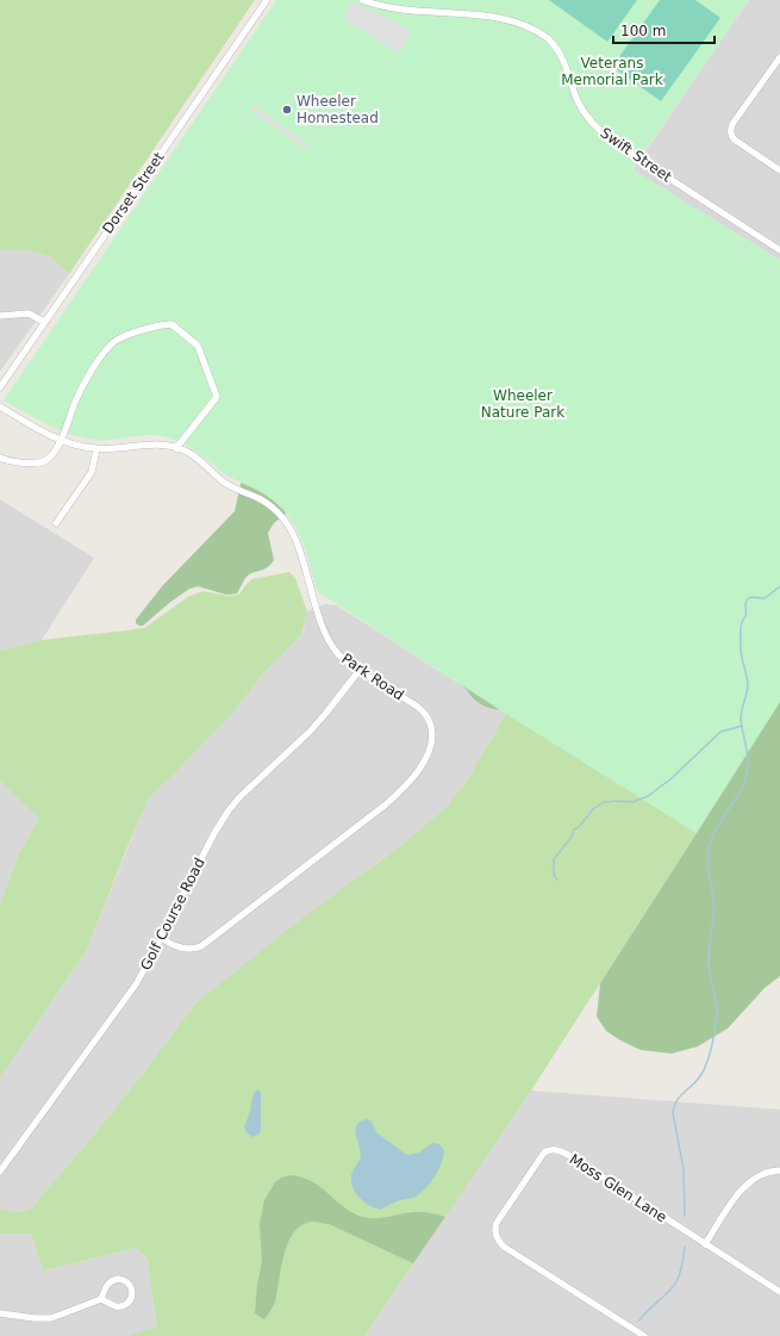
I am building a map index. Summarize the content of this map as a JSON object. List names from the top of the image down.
{
  "streets": {
    "street": [
      "Swift Street",
      "Dorset Street",
      "Park Road",
      "Golf Course Road",
      "Moss Glen Lane"
    ]
  },
  "crossings": [
    ["Park Road", "Golf Course Road"]
  ],
  "parks": ["Veterans Memorial Park", "Wheeler Nature Park"],
  "places": ["Wheeler Homestead"],
  "scale_bar": "100 m"
}
